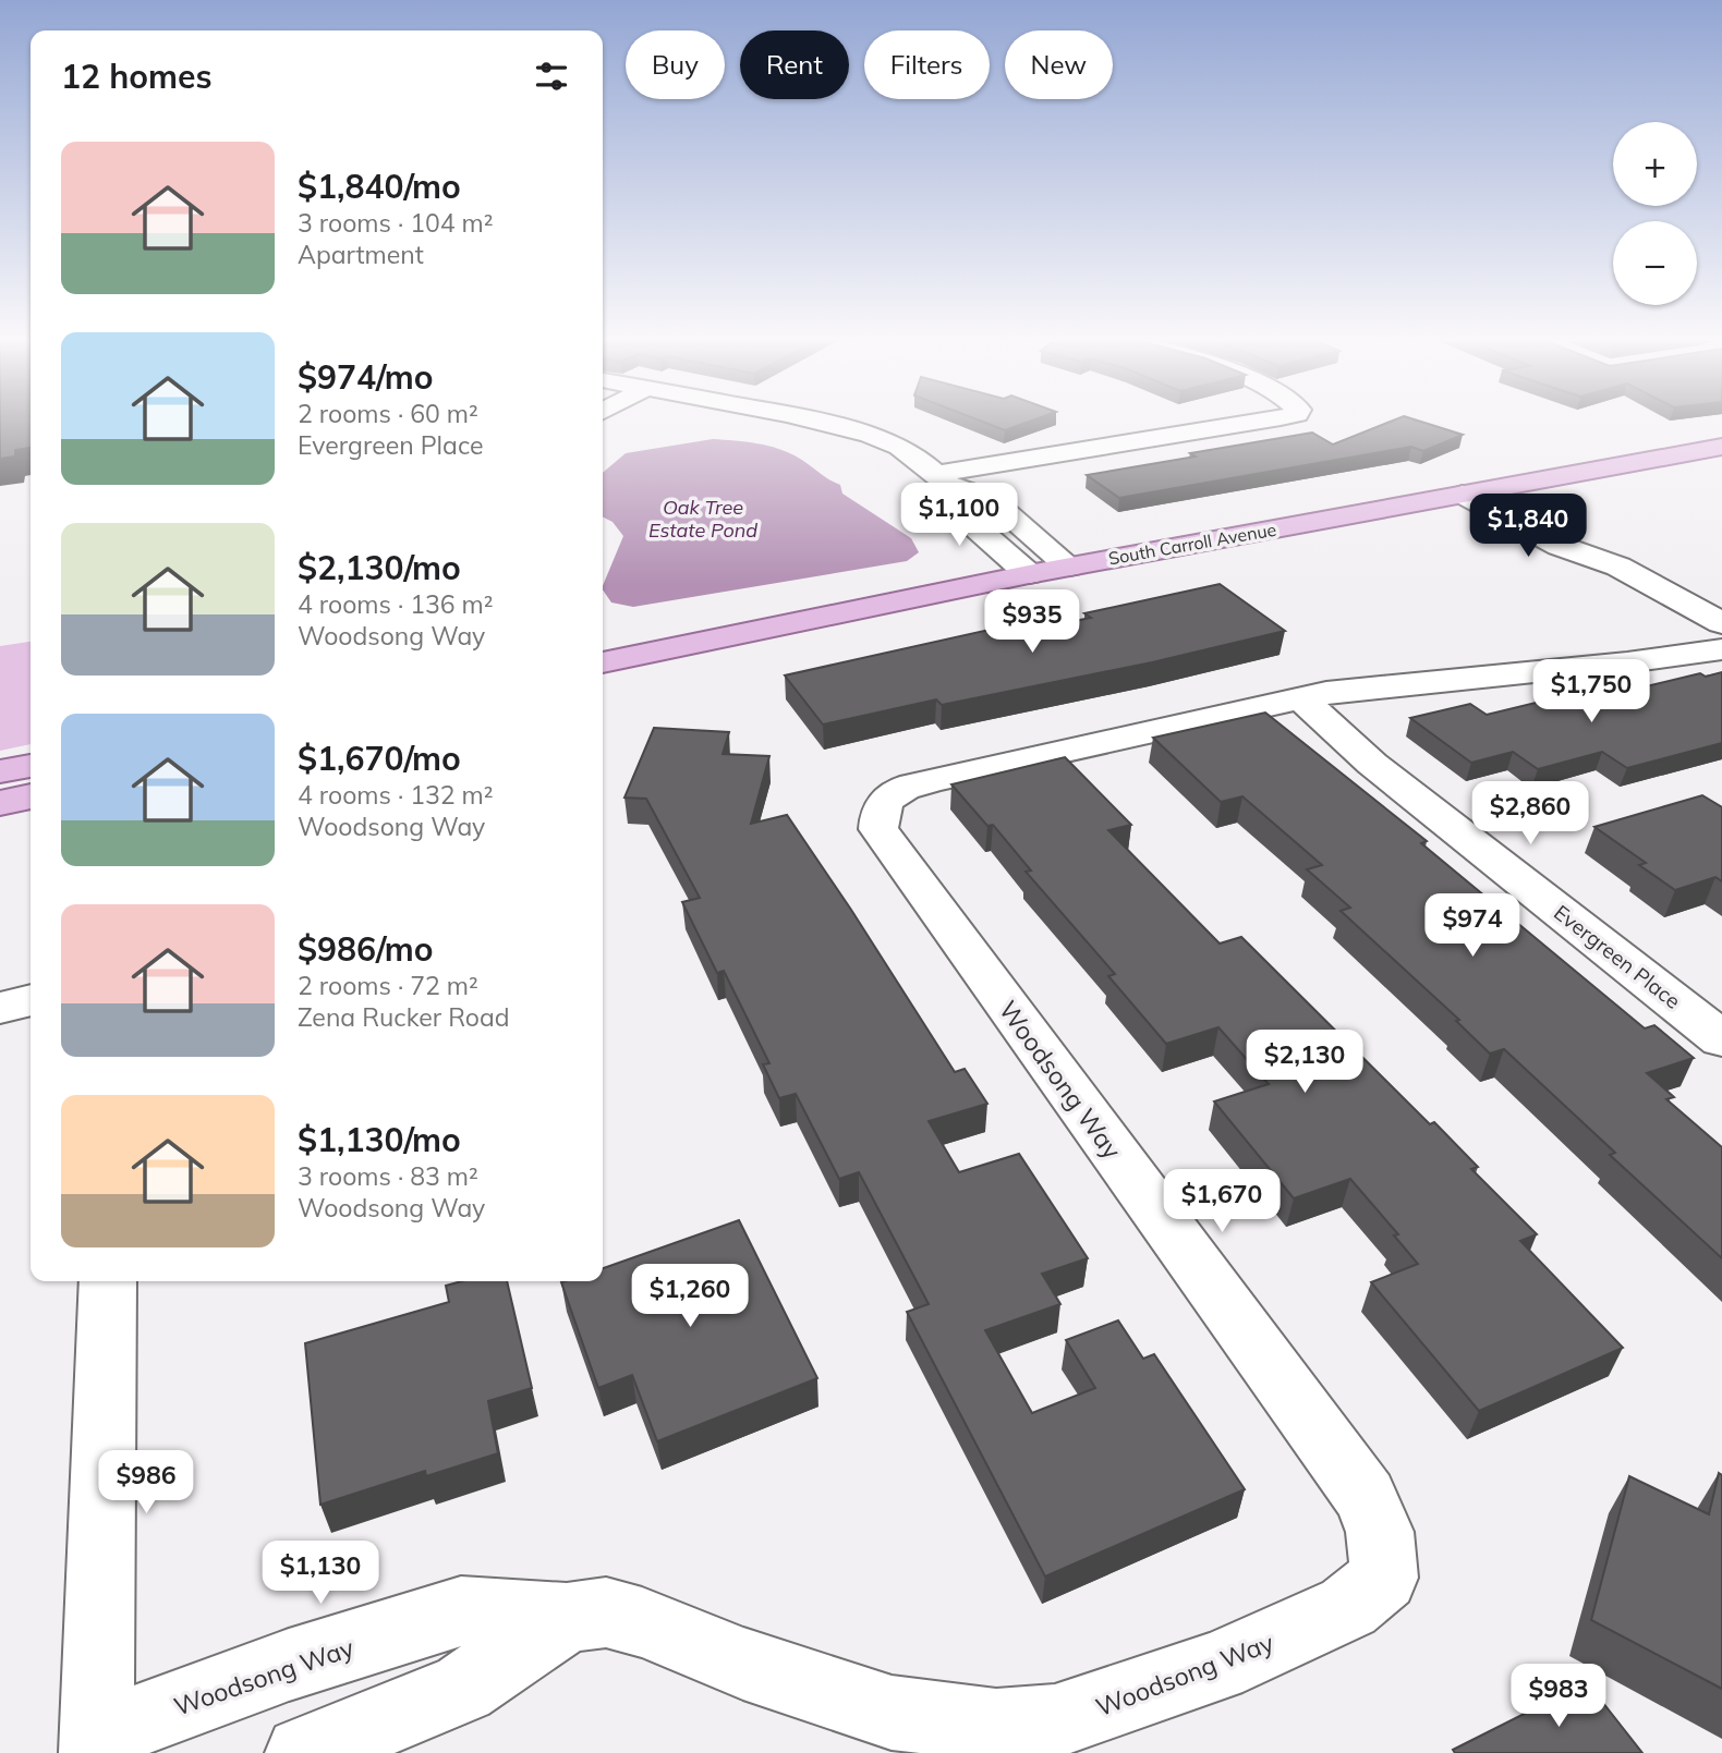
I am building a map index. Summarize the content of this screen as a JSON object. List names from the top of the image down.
{
  "streets": {
    "main road": ["South Carroll Avenue"],
    "street": ["Evergreen Place", "Woodsong Way"]
  },
  "crossings": [
    ["Evergreen Place", "Woodsong Way"]
  ],
  "water": ["Oak Tree Estate Pond"],
  "page": {
    "chip": [
      "Buy",
      "Rent",
      "Filters",
      "New"
    ],
    "heading": "12 homes",
    "map_buttons": ["+", "−"],
    "list": [
      {
        "name": "$1,840/mo",
        "note": "3 rooms · 104 m² · Apartment"
      },
      {
        "name": "$974/mo",
        "note": "2 rooms · 60 m² · Evergreen Place"
      },
      {
        "name": "$2,130/mo",
        "note": "4 rooms · 136 m² · Woodsong Way"
      },
      {
        "name": "$1,670/mo",
        "note": "4 rooms · 132 m² · Woodsong Way"
      },
      {
        "name": "$986/mo",
        "note": "2 rooms · 72 m² · Zena Rucker Road"
      },
      {
        "name": "$1,130/mo",
        "note": "3 rooms · 83 m² · Woodsong Way"
      }
    ],
    "price": [
      "$1,100",
      "$1,840",
      "$935",
      "$1,750",
      "$2,860",
      "$974",
      "$2,130",
      "$1,670",
      "$1,260",
      "$986",
      "$1,130",
      "$983"
    ]
  }
}
